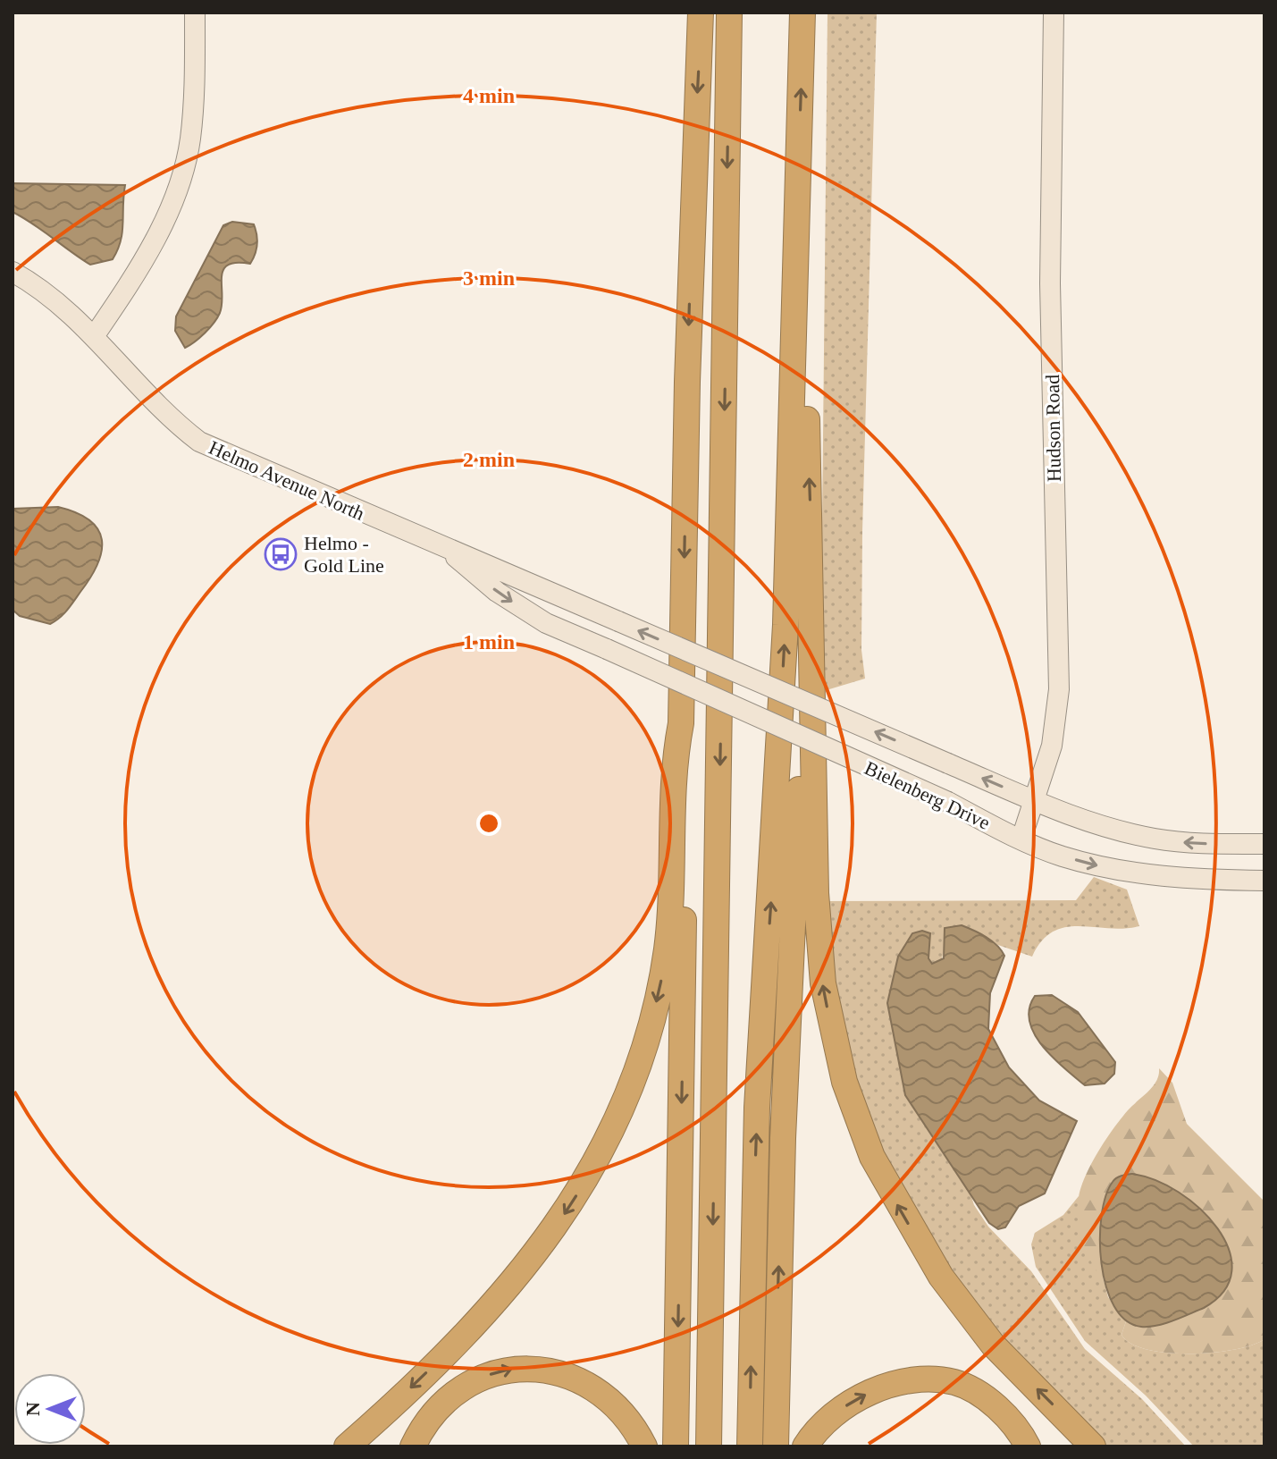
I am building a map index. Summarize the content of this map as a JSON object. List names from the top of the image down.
{
  "streets": {
    "street": ["Hudson Road", "Helmo Avenue North", "Bielenberg Drive"]
  },
  "crossings": [
    ["Hudson Road", "Bielenberg Drive"],
    ["Helmo Avenue North", "Bielenberg Drive"]
  ],
  "places": {
    "bus stop": ["Helmo - Gold Line"]
  },
  "north": "left",
  "rings": [
    "4 min",
    "3 min",
    "2 min",
    "1 min"
  ]
}
